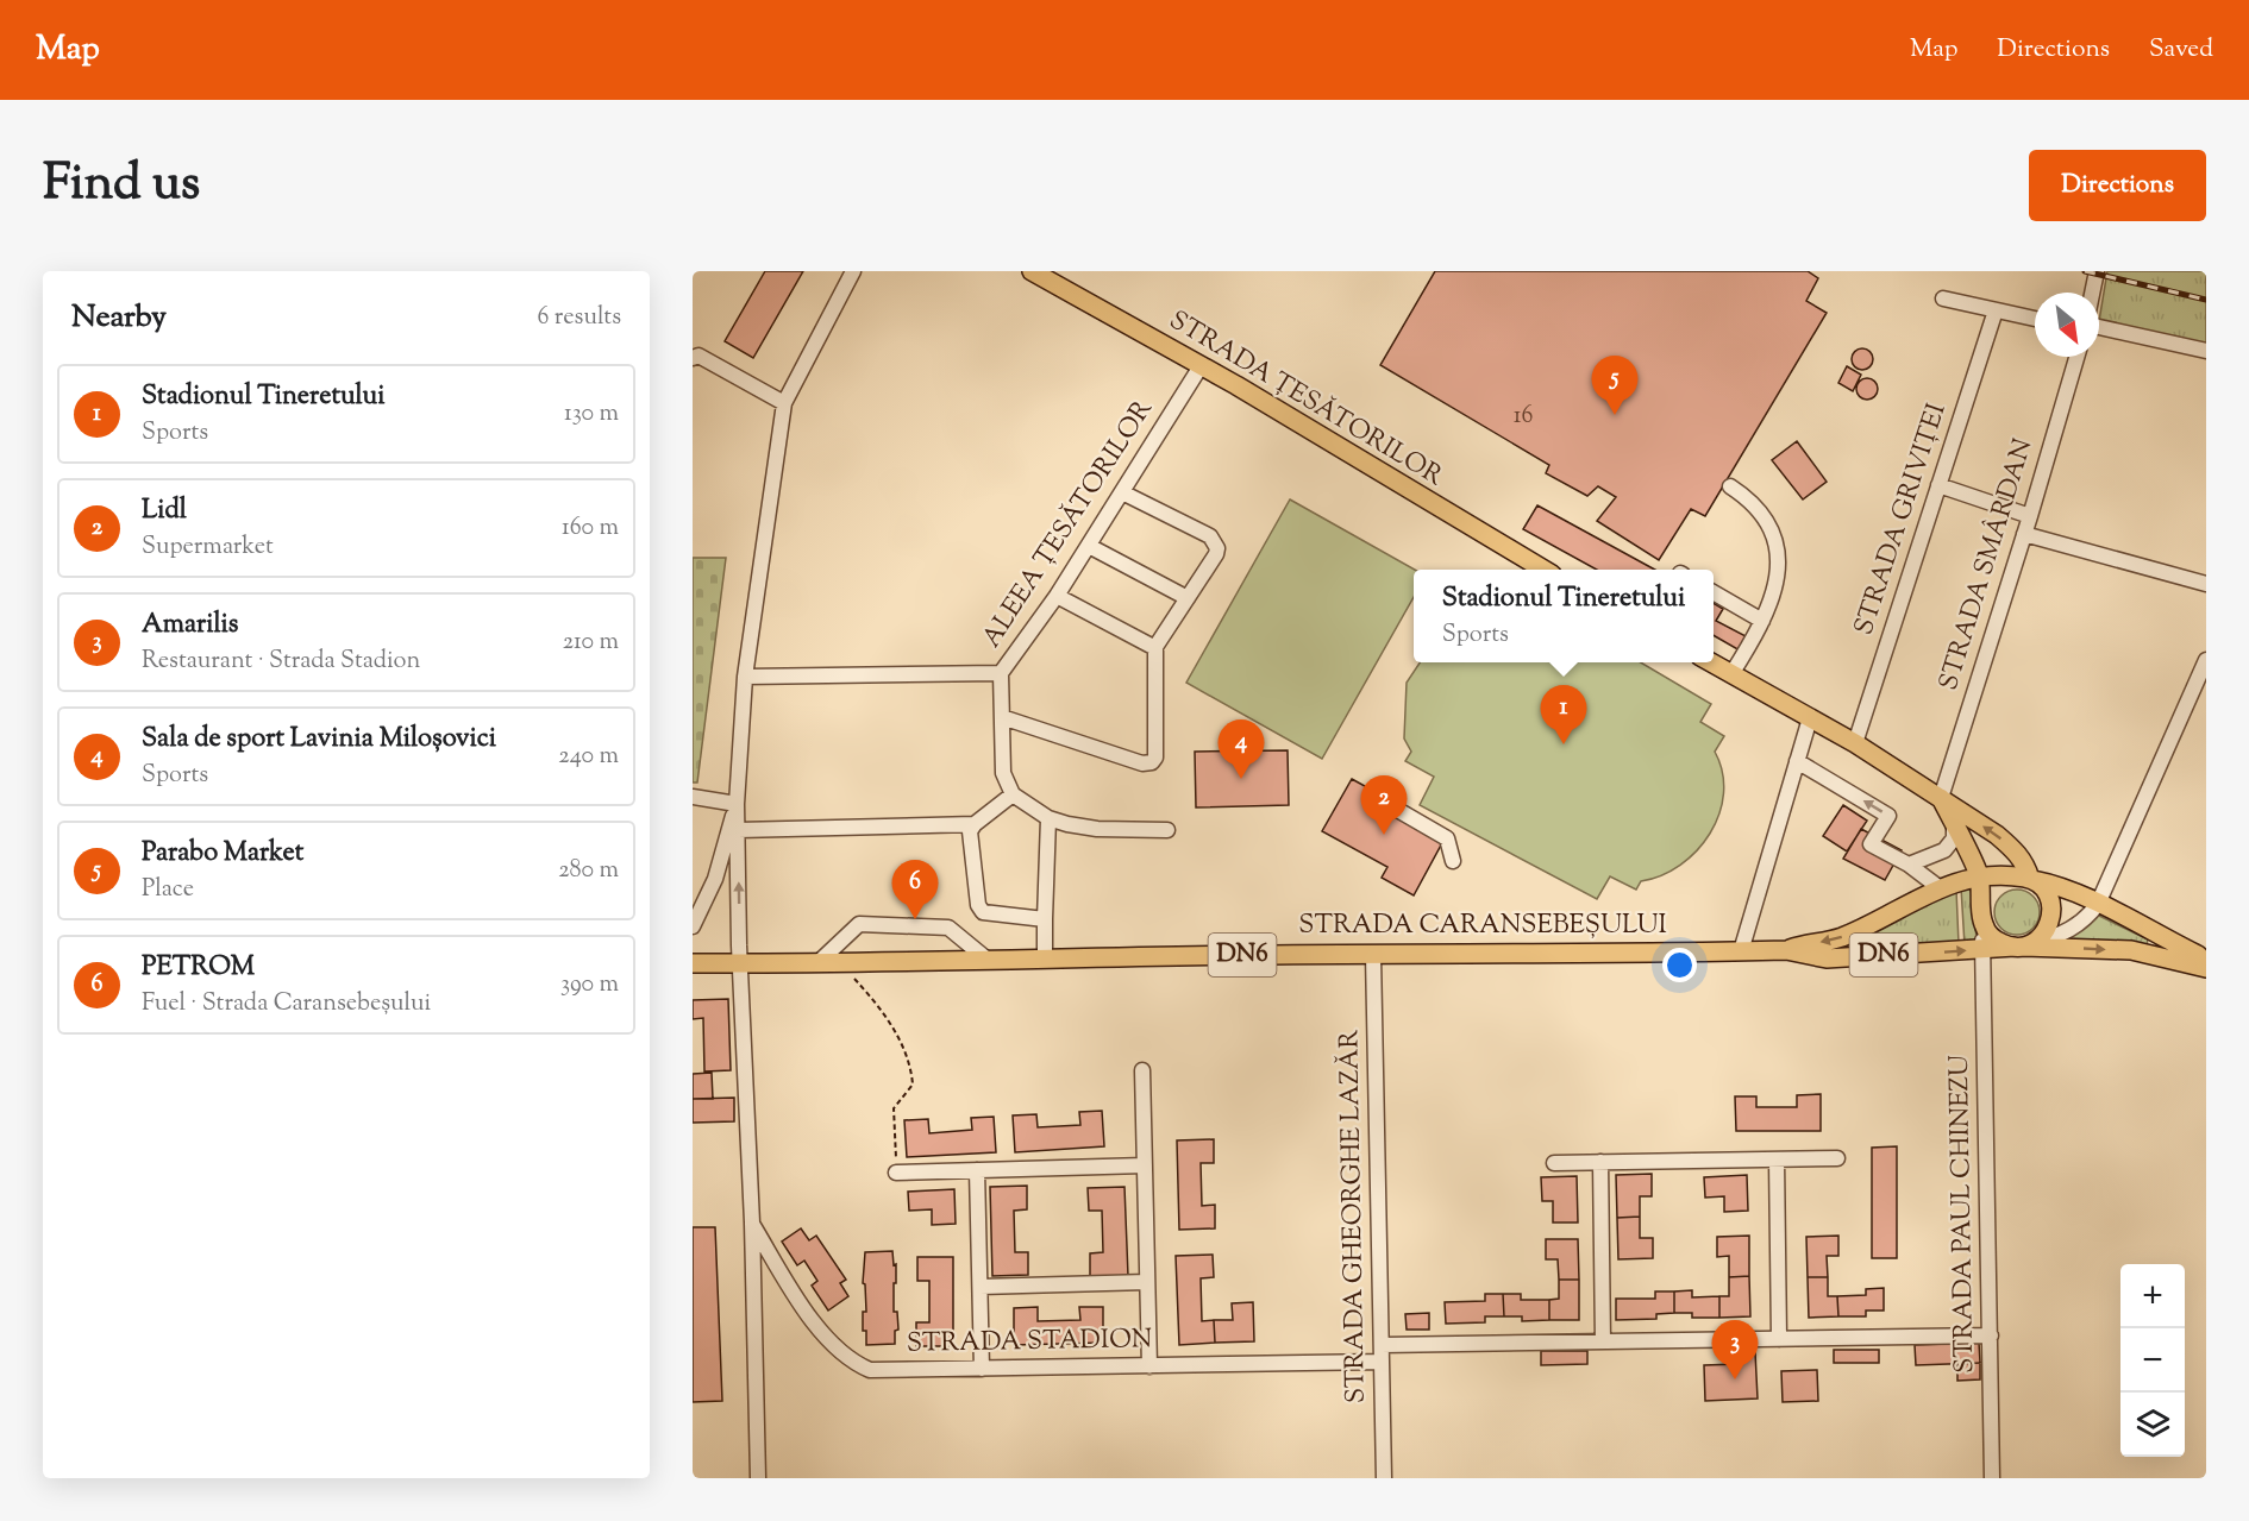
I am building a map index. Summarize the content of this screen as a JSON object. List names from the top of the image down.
{
  "streets": {
    "main road": ["STRADA ȚESĂTORILOR", "STRADA CARANSEBEȘULUI", "DN6"],
    "street": [
      "STRADA GRIVIȚEI",
      "ALEEA ȚESĂTORILOR",
      "STRADA SMÂRDAN",
      "STRADA PAUL CHINEZU",
      "STRADA GHEORGHE LAZĂR",
      "STRADA STADION"
    ]
  },
  "crossings": [
    ["STRADA ȚESĂTORILOR", "ALEEA ȚESĂTORILOR"],
    ["STRADA CARANSEBEȘULUI", "DN6"],
    ["STRADA CARANSEBEȘULUI", "STRADA PAUL CHINEZU"],
    ["STRADA CARANSEBEȘULUI", "STRADA GHEORGHE LAZĂR"],
    ["DN6", "STRADA PAUL CHINEZU"],
    ["STRADA GHEORGHE LAZĂR", "STRADA STADION"]
  ],
  "house_numbers": ["16"],
  "north": "bottom right",
  "page": {
    "header": "Map",
    "nav": ["Map", "Directions", "Saved"],
    "title": "Find us",
    "buttons": "Directions",
    "heading": ["Nearby", "6 results"],
    "pins": [
      "5",
      "1",
      "4",
      "2",
      "6",
      "3"
    ],
    "list": [
      {
        "mark": "1",
        "name": "Stadionul Tineretului",
        "note": "Sports",
        "value": "130 m"
      },
      {
        "mark": "2",
        "name": "Lidl",
        "note": "Supermarket",
        "value": "160 m"
      },
      {
        "mark": "3",
        "name": "Amarilis",
        "note": "Restaurant · Strada Stadion",
        "value": "210 m"
      },
      {
        "mark": "4",
        "name": "Sala de sport Lavinia Miloșovici",
        "note": "Sports",
        "value": "240 m"
      },
      {
        "mark": "5",
        "name": "Parabo Market",
        "note": "Place",
        "value": "280 m"
      },
      {
        "mark": "6",
        "name": "PETROM",
        "note": "Fuel · Strada Caransebeșului",
        "value": "390 m"
      }
    ],
    "popup": ["Stadionul Tineretului", "Sports"],
    "map_buttons": ["+", "−"]
  }
}
